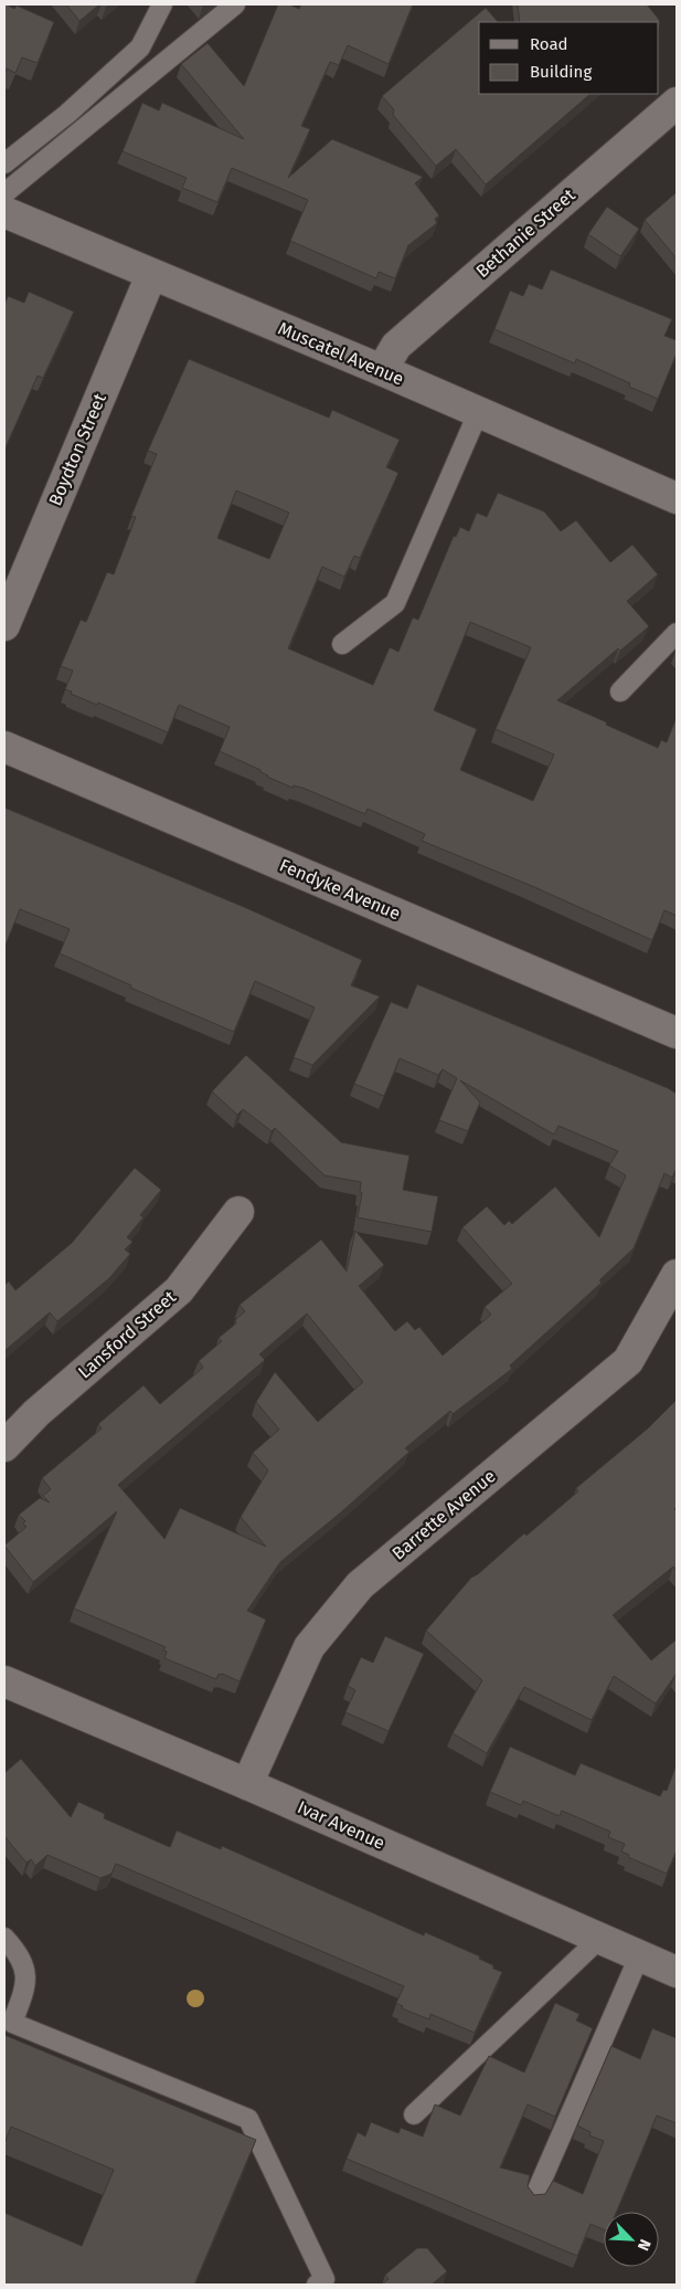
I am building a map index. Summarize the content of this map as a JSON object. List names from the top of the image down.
{
  "streets": {
    "street": [
      "Bethanie Street",
      "Muscatel Avenue",
      "Boydton Street",
      "Fendyke Avenue",
      "Lansford Street",
      "Barrette Avenue",
      "Ivar Avenue"
    ]
  },
  "crossings": [
    ["Bethanie Street", "Muscatel Avenue"],
    ["Muscatel Avenue", "Boydton Street"],
    ["Barrette Avenue", "Ivar Avenue"]
  ],
  "legend": ["Road", "Building"],
  "north": "bottom right"
}
